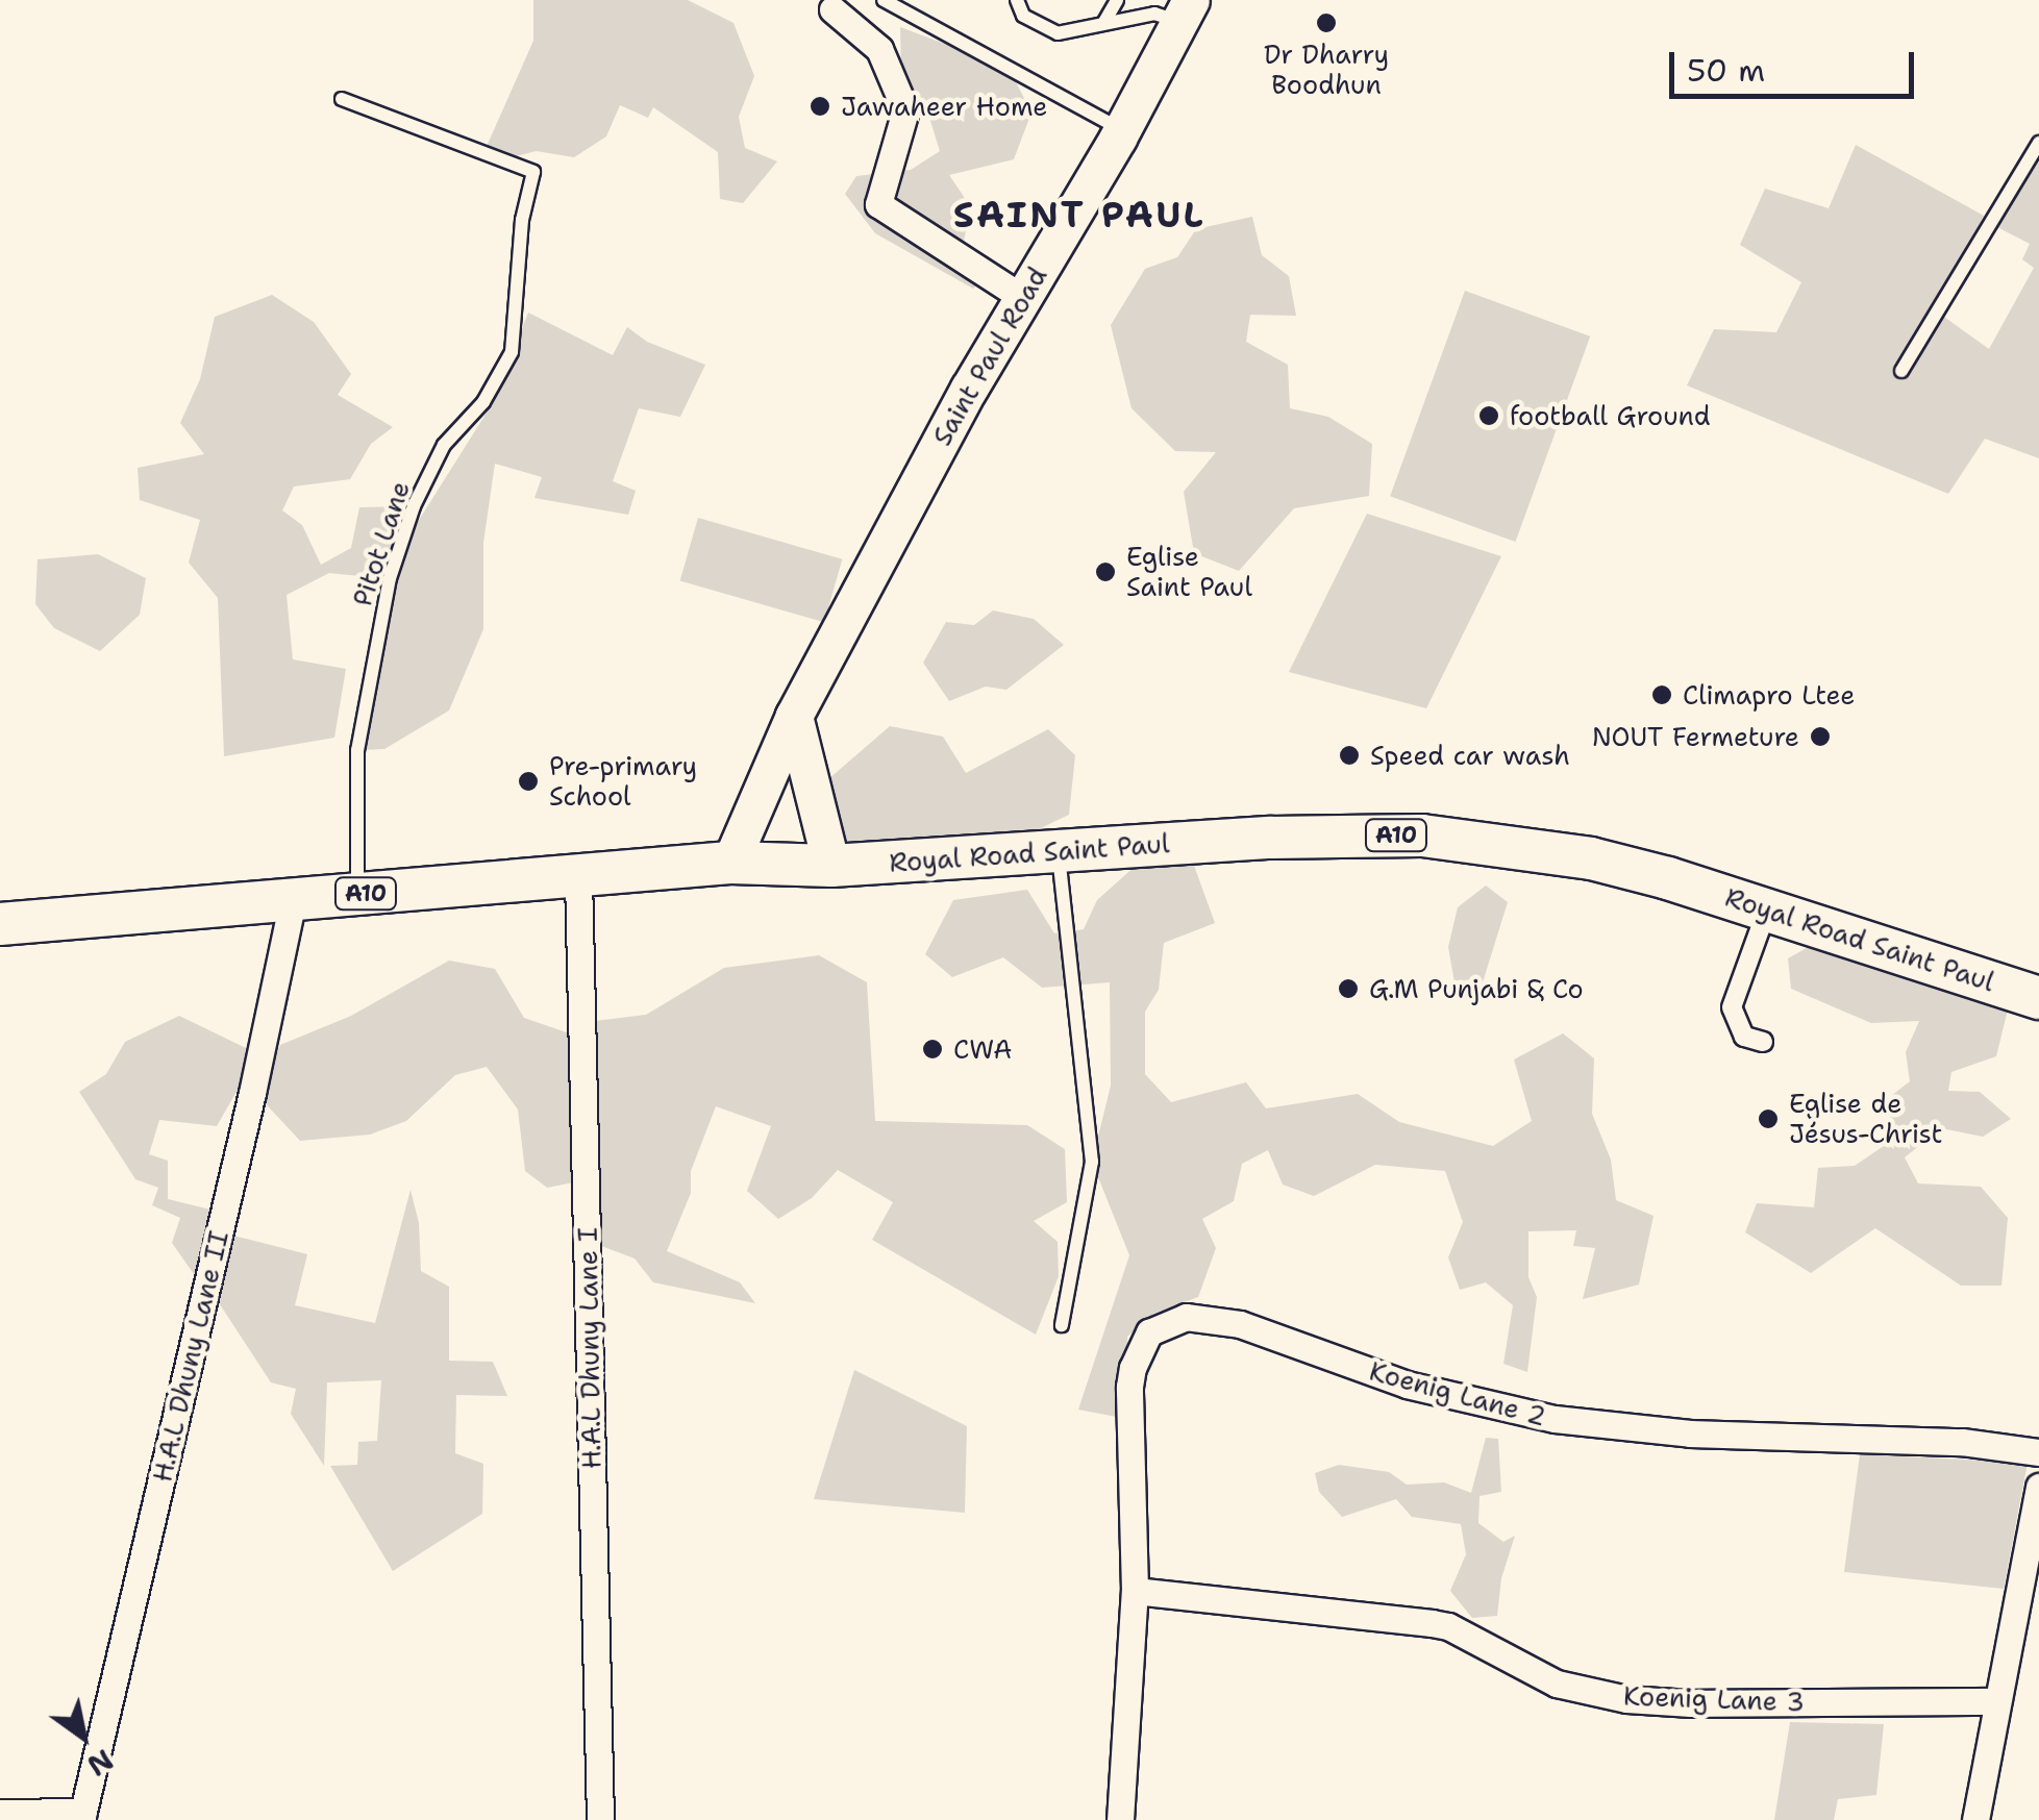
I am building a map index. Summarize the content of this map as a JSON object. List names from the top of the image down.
{
  "streets": {
    "main road": ["Saint Paul Road", "A10", "Royal Road Saint Paul"],
    "street": [
      "H.A.L Dhuny Lane I",
      "H.A.L Dhuny Lane II",
      "Koenig Lane 2",
      "Koenig Lane 3"
    ],
    "lane": ["Pitot Lane"]
  },
  "crossings": [
    ["Saint Paul Road", "Royal Road Saint Paul"],
    ["Pitot Lane", "Royal Road Saint Paul"],
    ["Royal Road Saint Paul", "H.A.L Dhuny Lane I"],
    ["Royal Road Saint Paul", "H.A.L Dhuny Lane II"],
    ["Koenig Lane 2", "Koenig Lane 3"]
  ],
  "districts": ["SAINT PAUL"],
  "places": [
    "Dr Dharry Boodhun",
    "Jawaheer Home",
    "football Ground",
    "Eglise Saint Paul",
    "Climapro Ltee",
    "NOUT Fermeture",
    "Speed car wash",
    "Pre-primary School",
    "G.M Punjabi & Co",
    "CWA",
    "Eglise de Jésus-Christ"
  ],
  "scale_bar": "50 m",
  "north": "bottom right"
}
